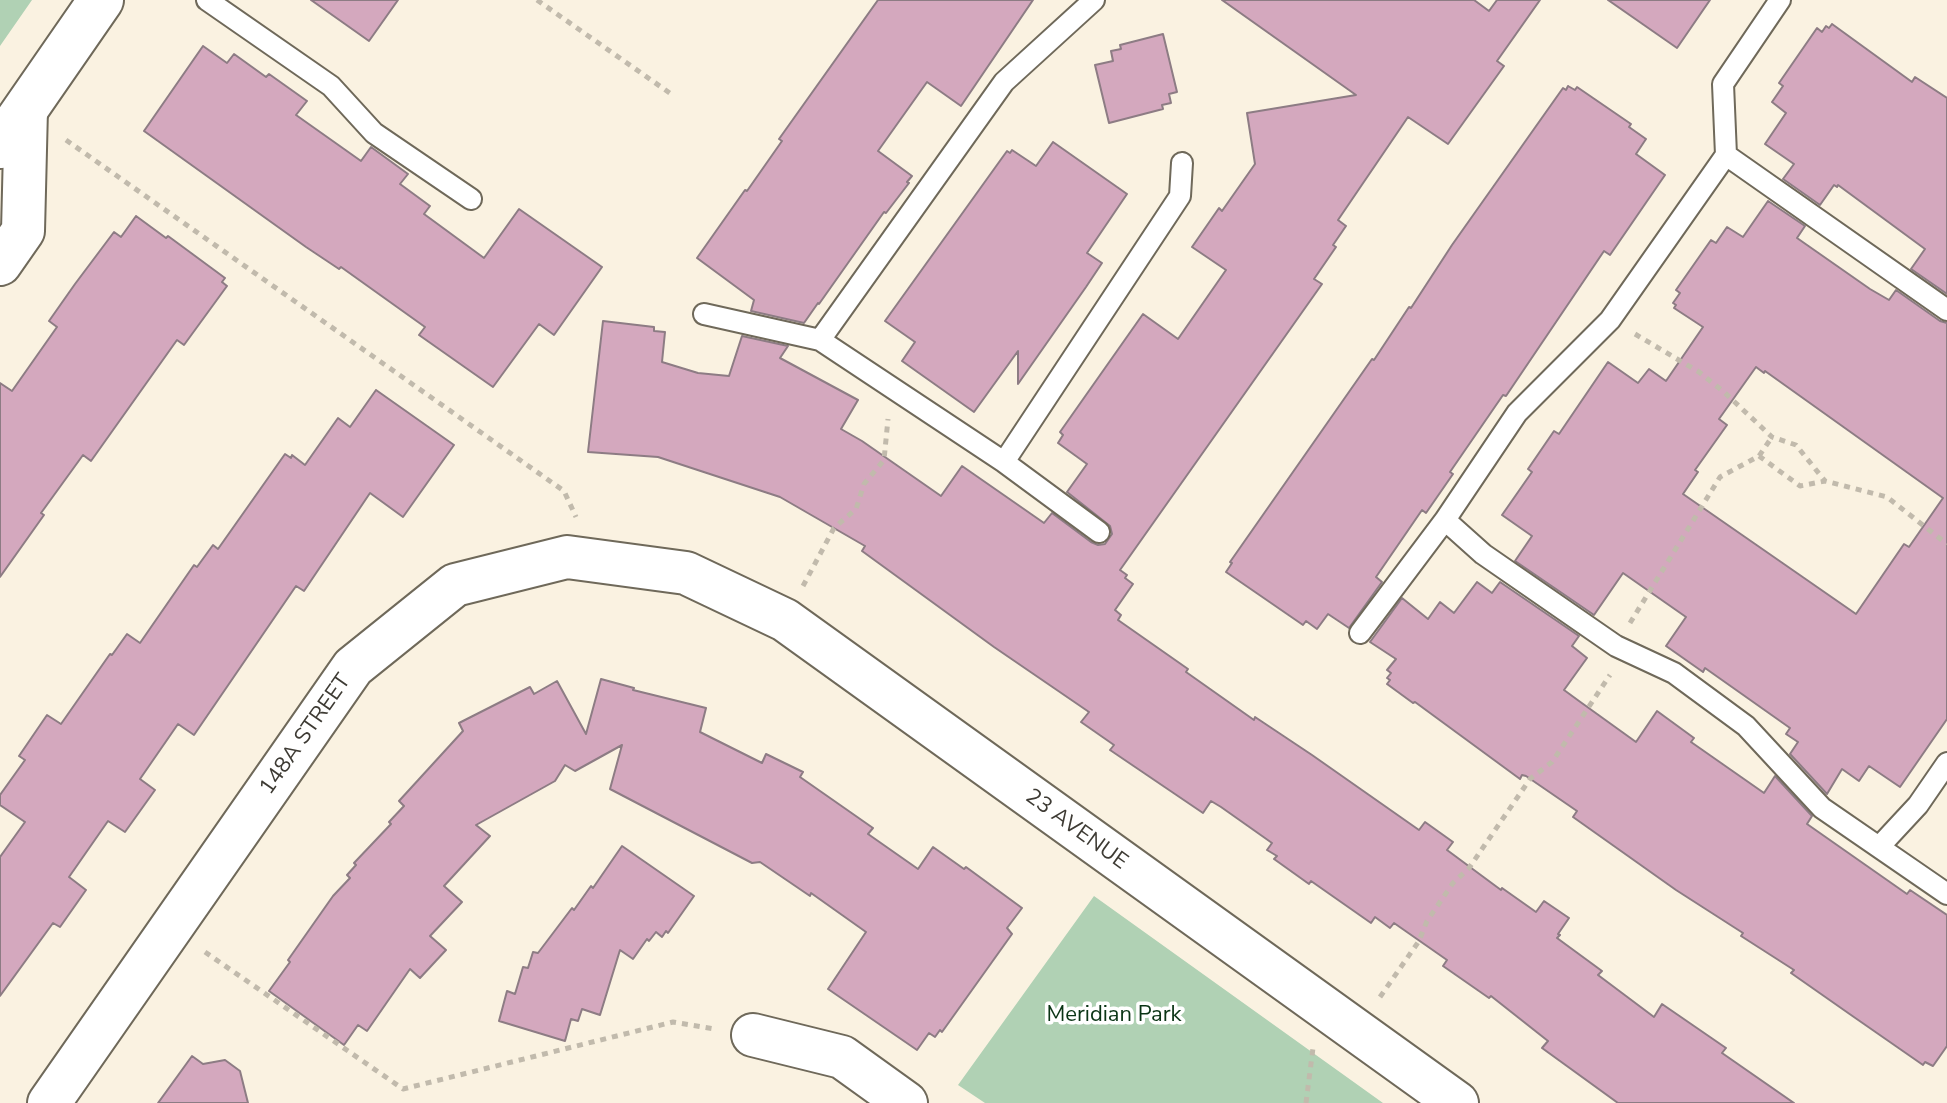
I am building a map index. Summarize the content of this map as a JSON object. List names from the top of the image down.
{
  "streets": {
    "street": ["148A STREET", "23 AVENUE"]
  },
  "crossings": [
    ["148A STREET", "23 AVENUE"]
  ],
  "parks": ["Meridian Park"]
}
